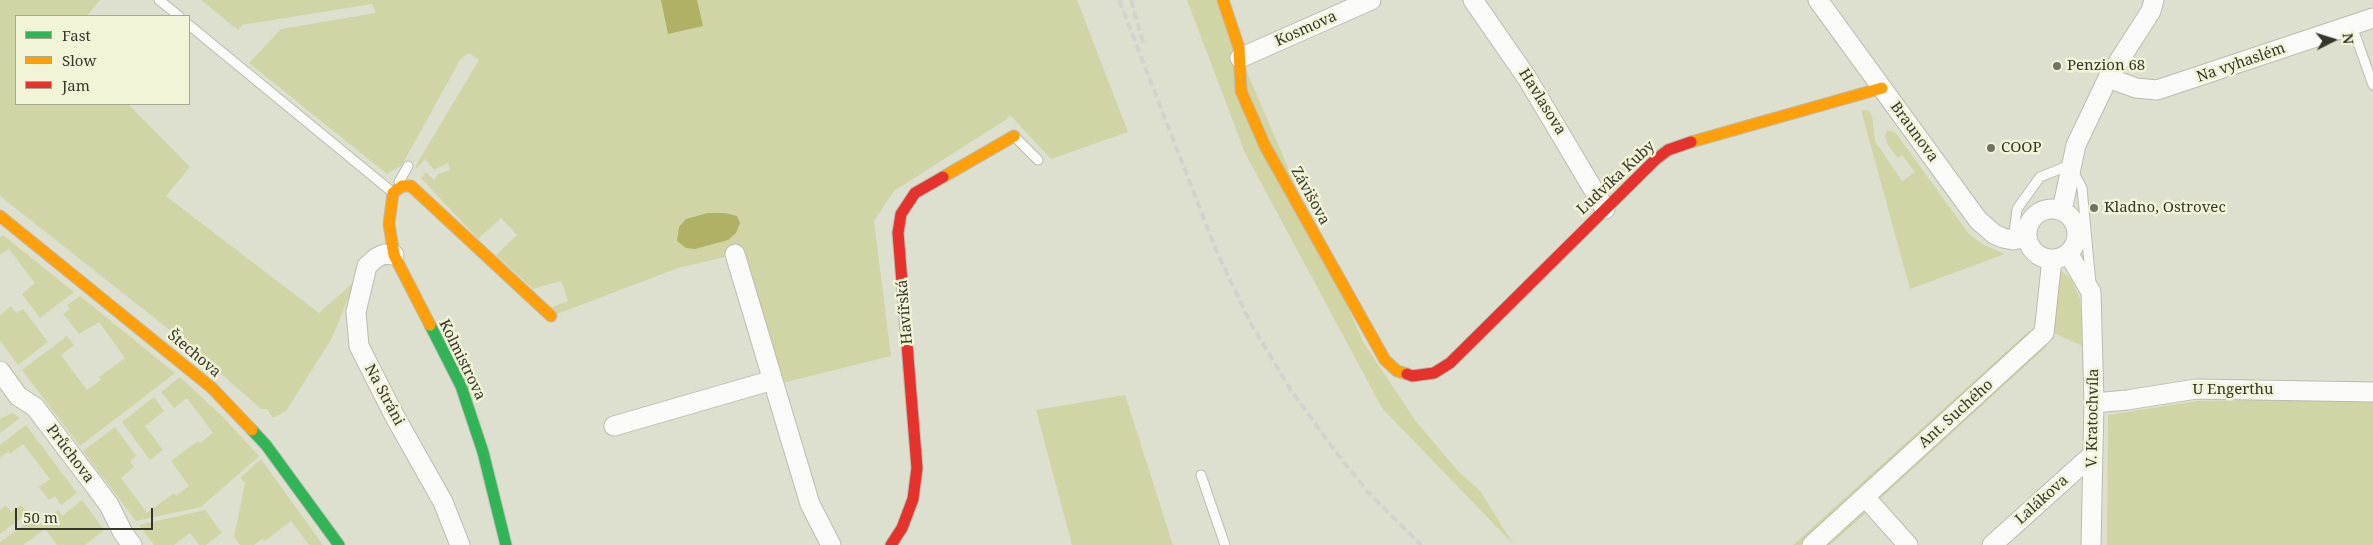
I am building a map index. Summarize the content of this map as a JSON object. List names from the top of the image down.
{
  "streets": {
    "street": [
      "Kosmova",
      "Na vyhaslém",
      "Havlasova",
      "Braunova",
      "Ludvíka Kuby",
      "Závišova",
      "Havířská",
      "Štechova",
      "Kolmistrova",
      "U Engerthu",
      "Na Stráni",
      "Ant. Suchého",
      "V. Kratochvíla",
      "Průchova",
      "Lalákova"
    ]
  },
  "crossings": [
    ["Kosmova", "Závišova"],
    ["Havlasova", "Ludvíka Kuby"],
    ["Braunova", "Ludvíka Kuby"],
    ["Braunova", "Ant. Suchého"],
    ["Braunova", "V. Kratochvíla"],
    ["Ludvíka Kuby", "Závišova"],
    ["Kolmistrova", "Na Stráni"],
    ["U Engerthu", "V. Kratochvíla"],
    ["Ant. Suchého", "V. Kratochvíla"],
    ["V. Kratochvíla", "Lalákova"]
  ],
  "places": ["Penzion 68", "COOP", "Kladno, Ostrovec"],
  "legend": ["Fast", "Slow", "Jam"],
  "scale_bar": "50 m",
  "north": "right"
}
